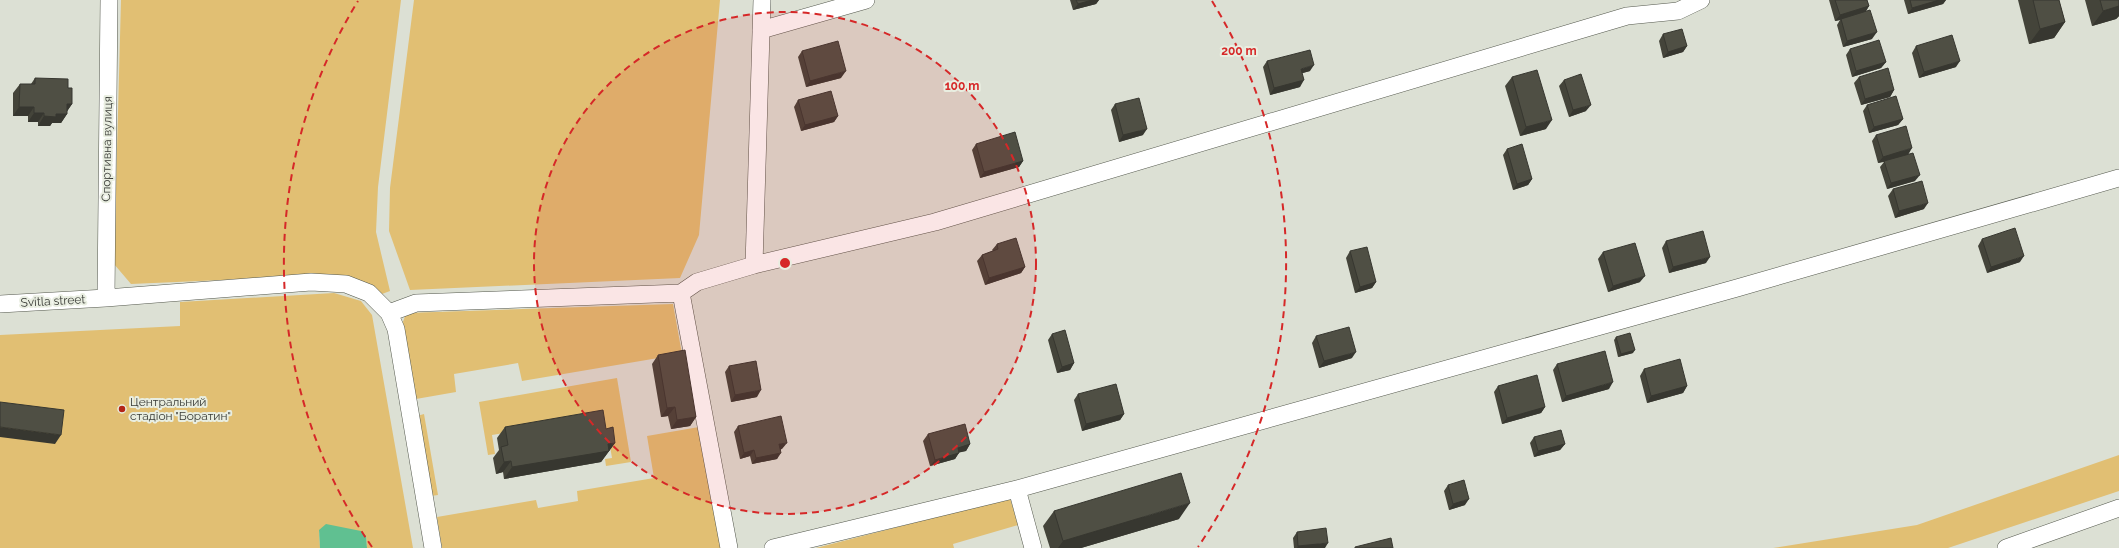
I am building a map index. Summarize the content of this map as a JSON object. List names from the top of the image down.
{
  "streets": {
    "street": ["Спортивна вулиця", "Svitla street"]
  },
  "crossings": [
    ["Спортивна вулиця", "Svitla street"]
  ],
  "places": ["Центральний стадіон \"Боратин\""],
  "rings": ["200 m", "100 m"]
}
